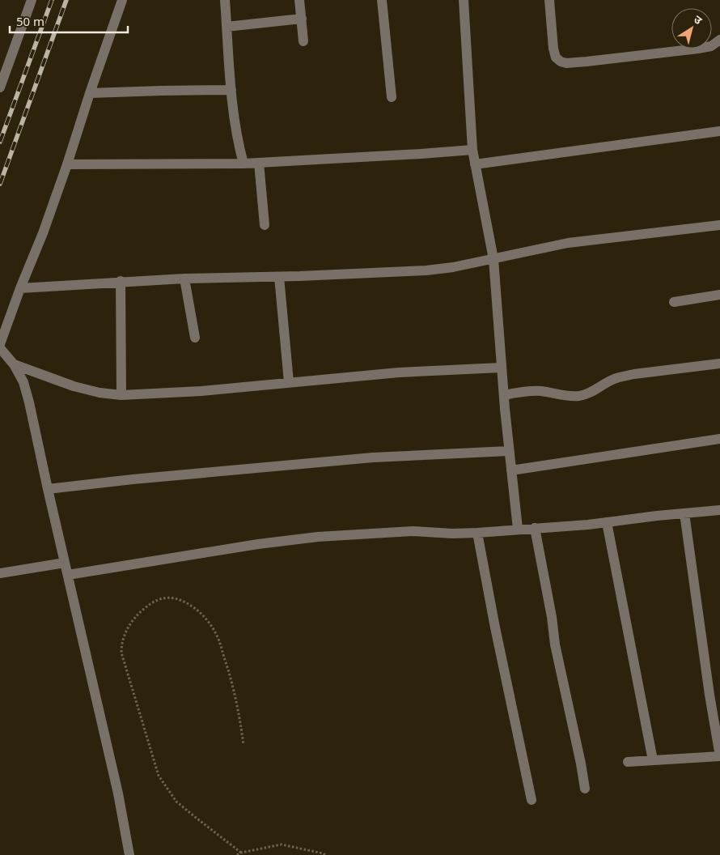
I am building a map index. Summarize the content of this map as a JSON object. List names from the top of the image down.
{
  "scale_bar": "50 m",
  "north": "top right"
}
